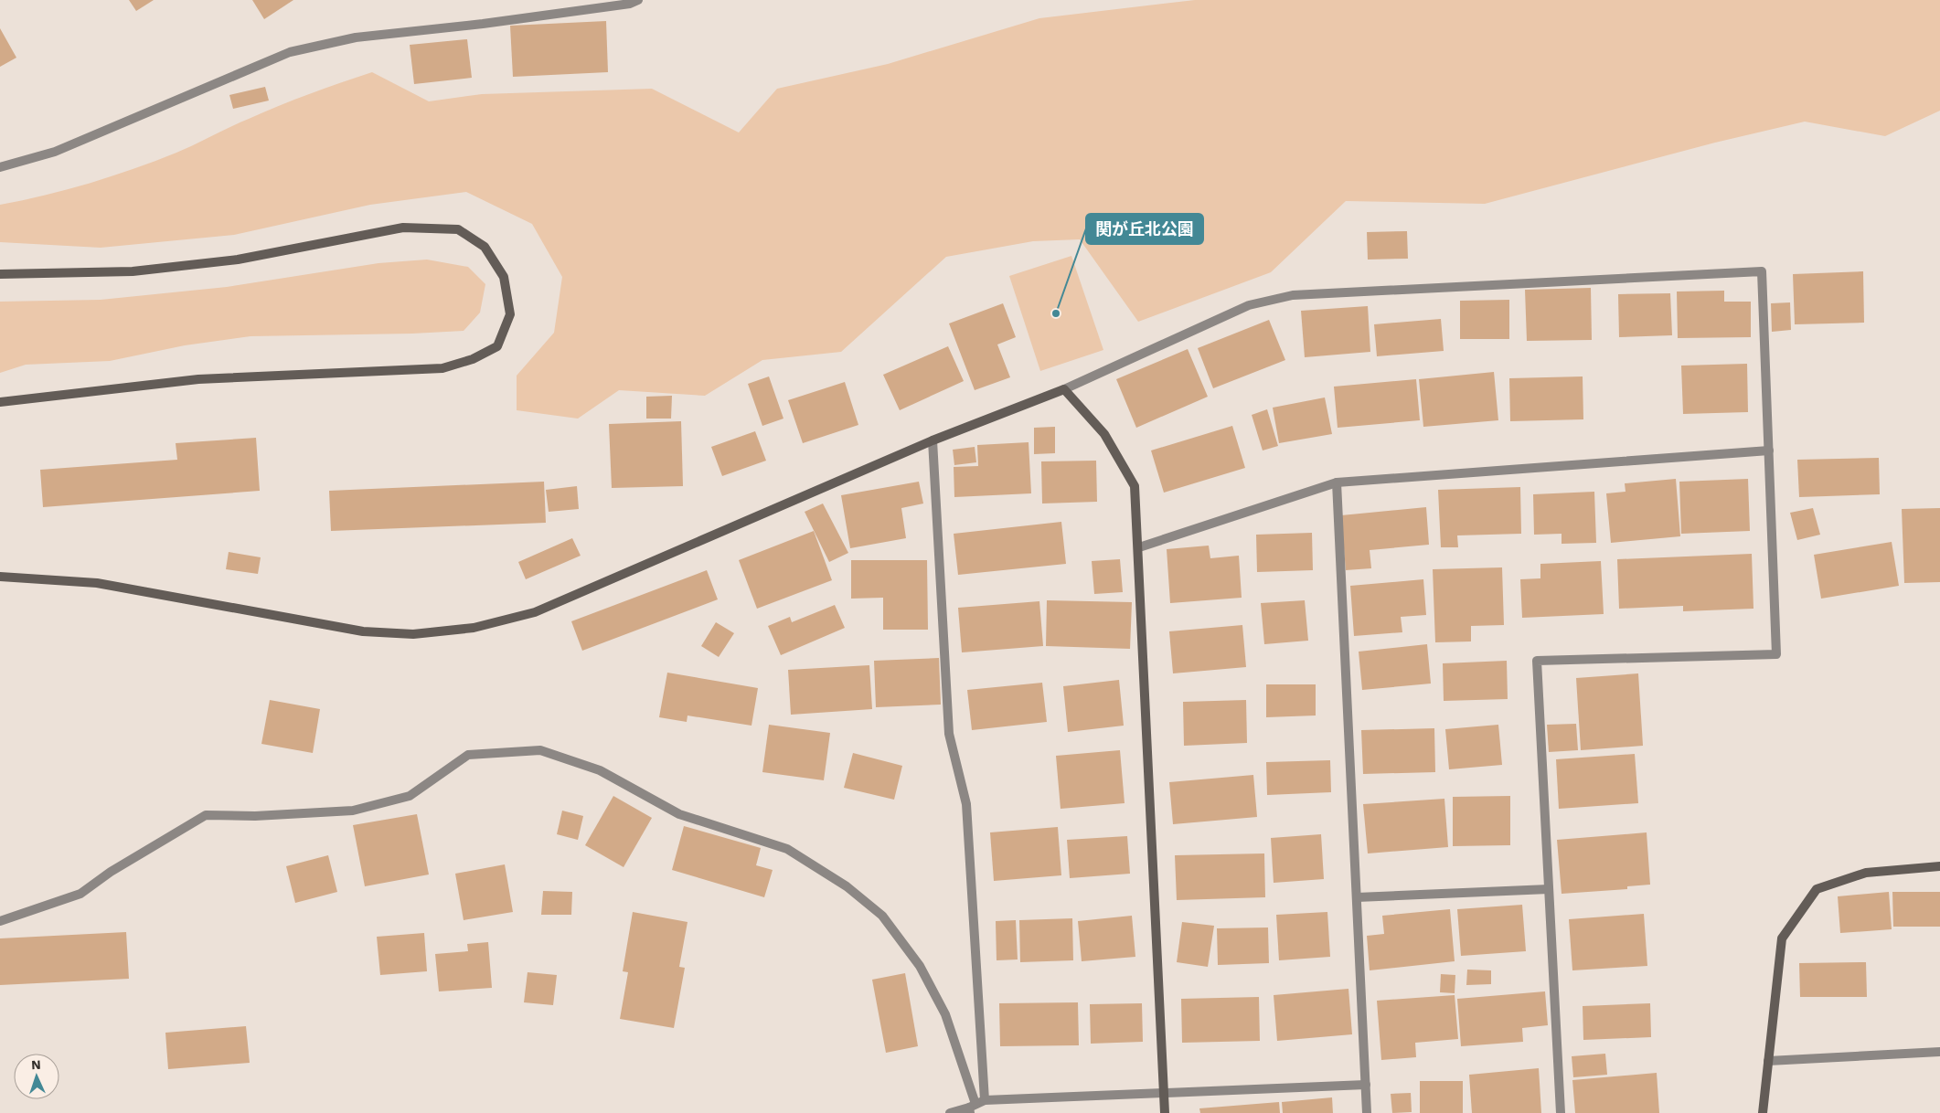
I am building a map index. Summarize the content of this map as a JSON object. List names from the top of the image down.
{
  "places": ["関が丘北公園"],
  "north": "top"
}
